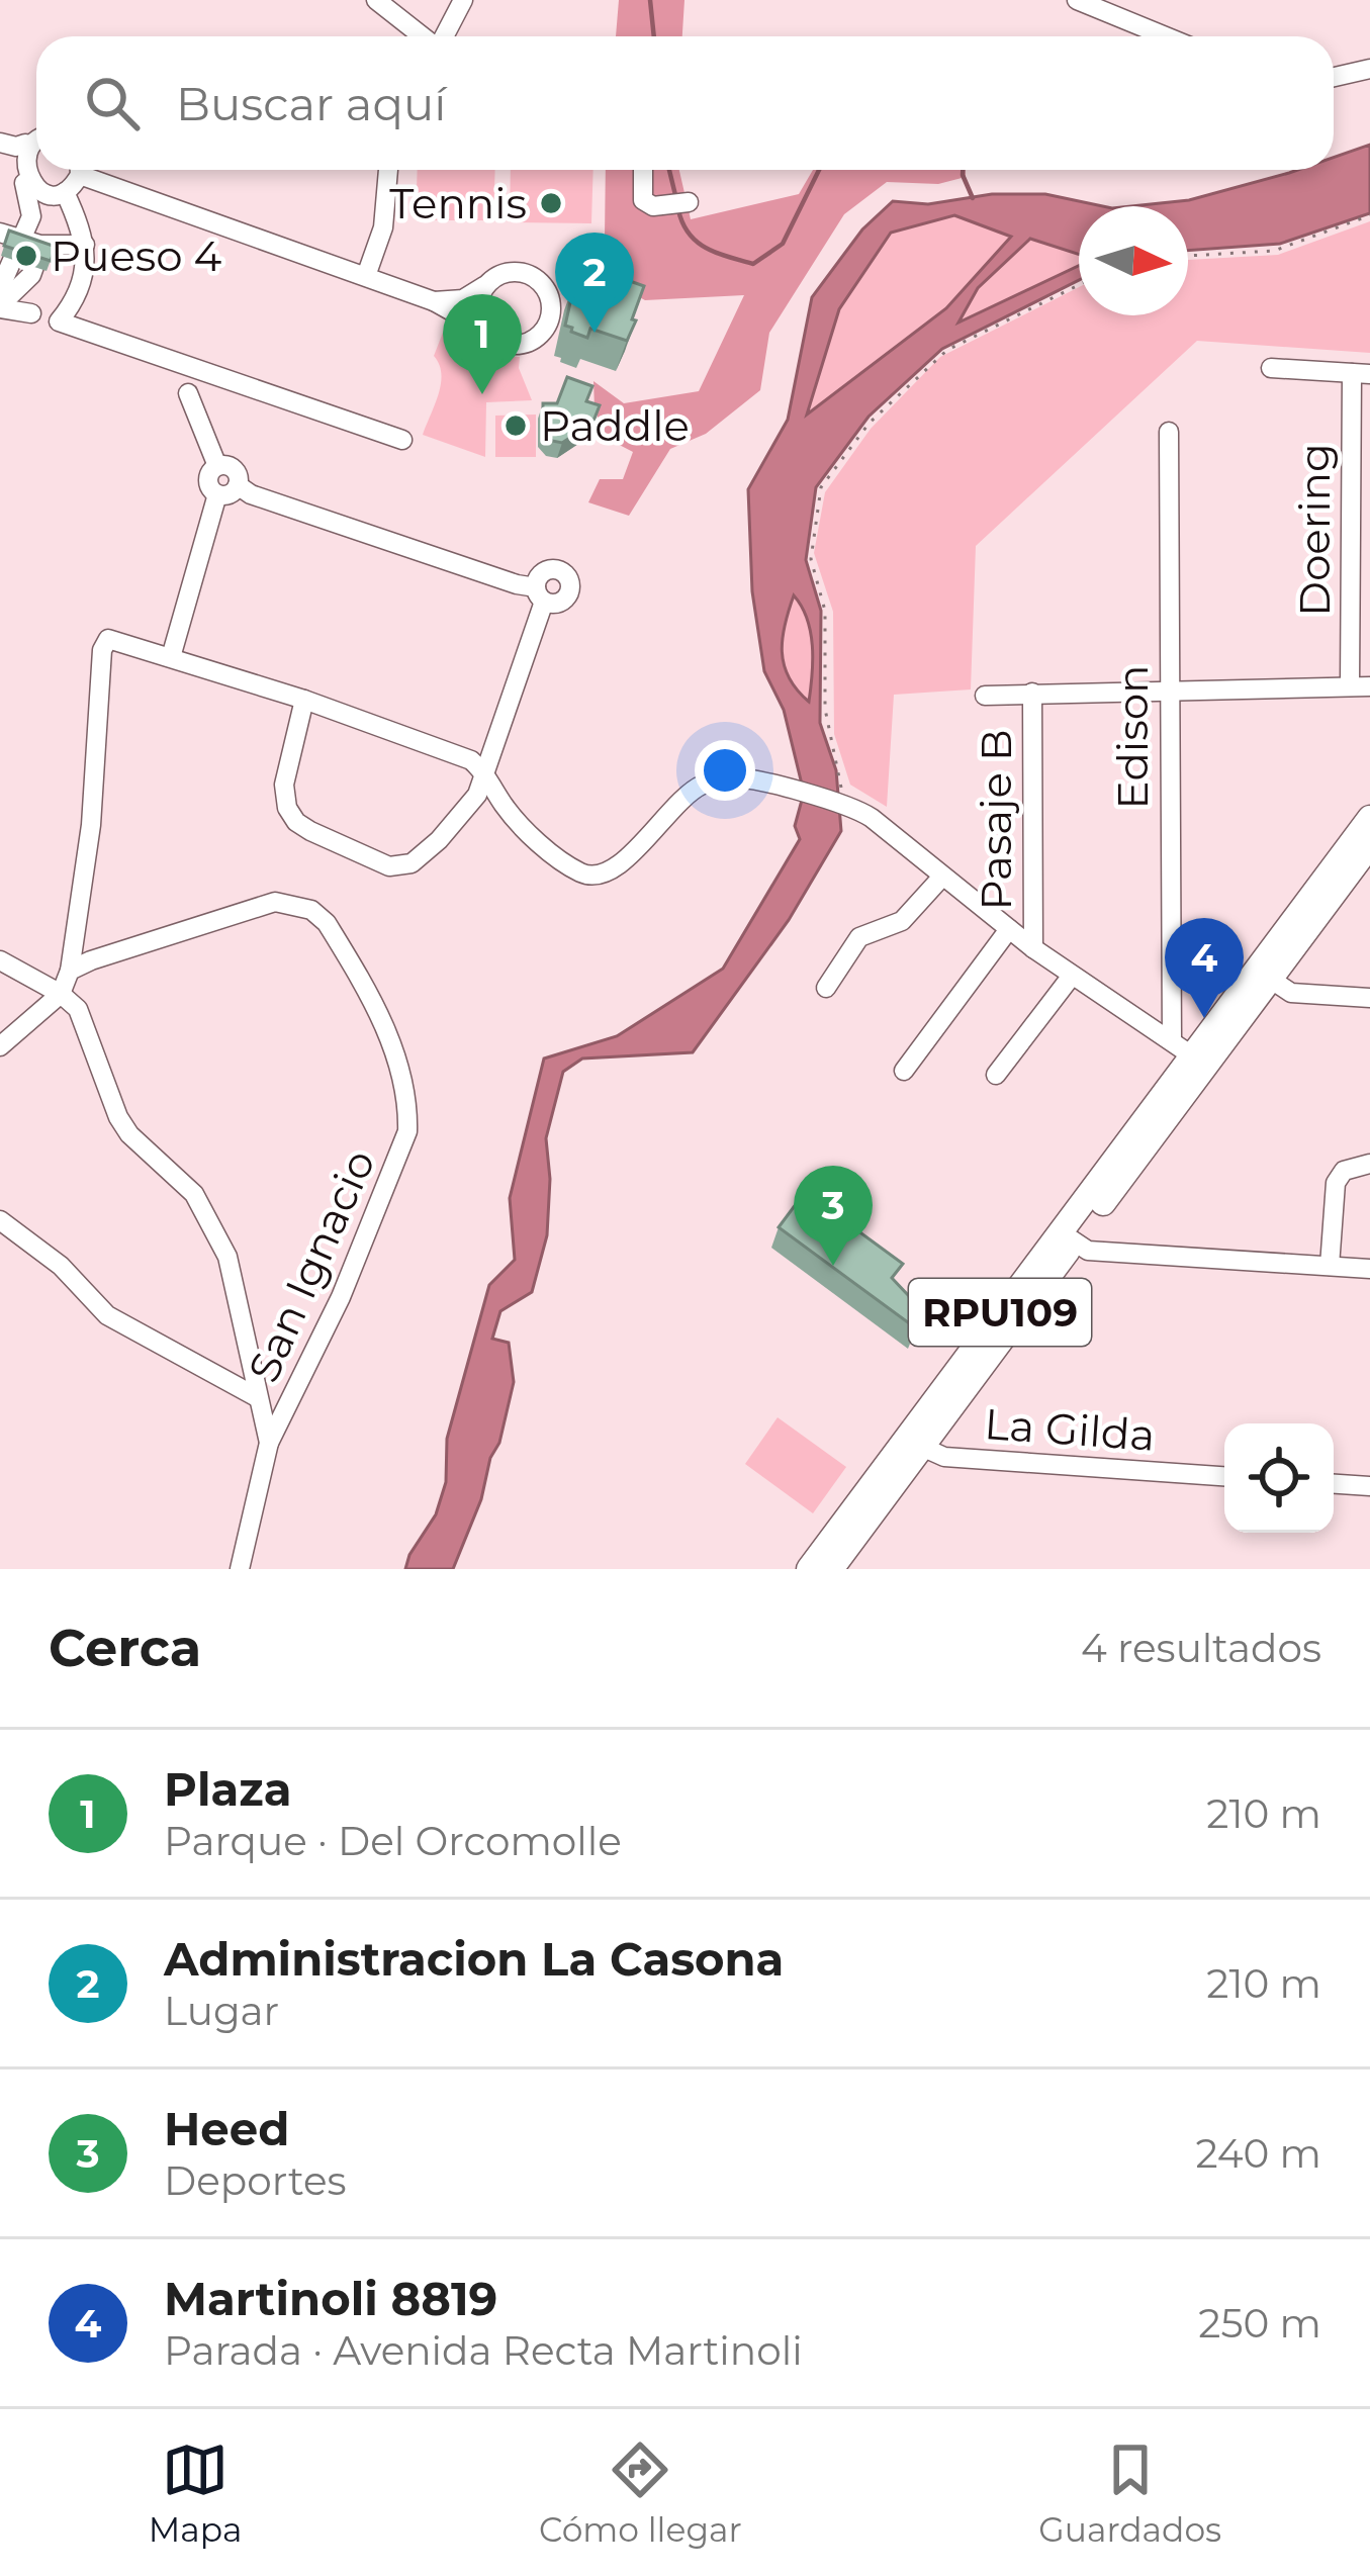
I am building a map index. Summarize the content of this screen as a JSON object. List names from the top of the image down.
{
  "streets": {
    "main road": ["RPU109"],
    "street": [
      "Doering",
      "Edison",
      "Pasaje B",
      "San Ignacio",
      "La Gilda"
    ]
  },
  "crossings": [
    ["Edison", "RPU109"],
    ["RPU109", "La Gilda"]
  ],
  "places": ["Tennis", "Pueso 4", "Paddle"],
  "north": "right",
  "page": {
    "search": "Buscar aquí",
    "pins": [
      "2",
      "1",
      "4",
      "3"
    ],
    "heading": ["Cerca", "4 resultados"],
    "list": [
      {
        "mark": "1",
        "name": "Plaza",
        "note": "Parque · Del Orcomolle",
        "value": "210 m"
      },
      {
        "mark": "2",
        "name": "Administracion La Casona",
        "note": "Lugar",
        "value": "210 m"
      },
      {
        "mark": "3",
        "name": "Heed",
        "note": "Deportes",
        "value": "240 m"
      },
      {
        "mark": "4",
        "name": "Martinoli 8819",
        "note": "Parada · Avenida Recta Martinoli",
        "value": "250 m"
      }
    ],
    "nav": ["Mapa", "Cómo llegar", "Guardados"]
  }
}
